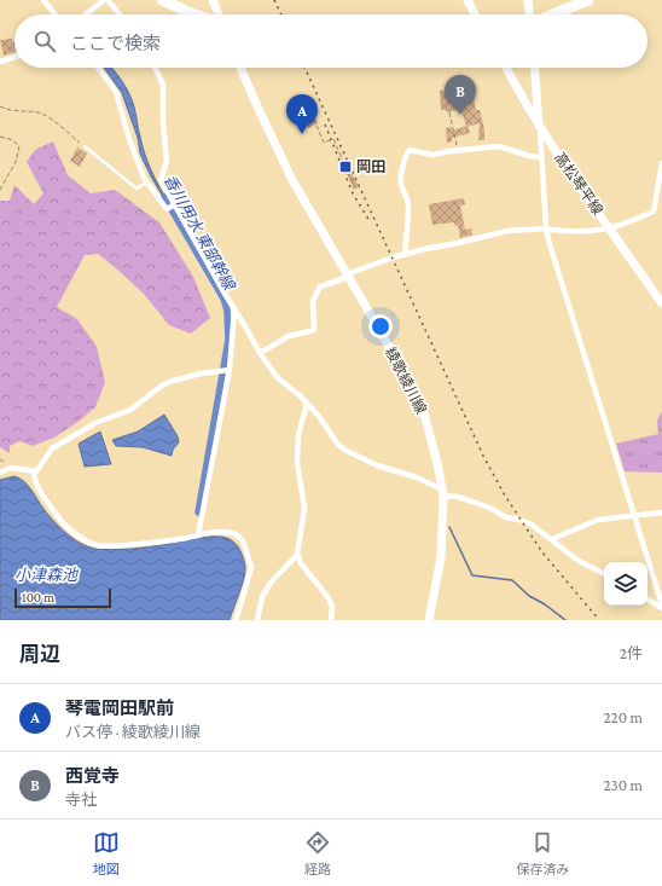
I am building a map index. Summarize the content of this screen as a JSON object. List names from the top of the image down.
{
  "streets": {
    "main road": ["高松琴平線", "綾歌綾川線"]
  },
  "water": ["香川用水 東部幹線", "小津森池"],
  "places": {
    "transit": ["岡田"]
  },
  "scale_bar": "100 m",
  "page": {
    "search": "ここで検索",
    "pins": ["B", "A"],
    "scale": "100 m",
    "heading": ["周辺", "2件"],
    "list": [
      {
        "mark": "A",
        "name": "琴電岡田駅前",
        "note": "バス停 · 綾歌綾川線",
        "value": "220 m"
      },
      {
        "mark": "B",
        "name": "西覚寺",
        "note": "寺社",
        "value": "230 m"
      }
    ],
    "nav": ["地図", "経路", "保存済み"]
  }
}
